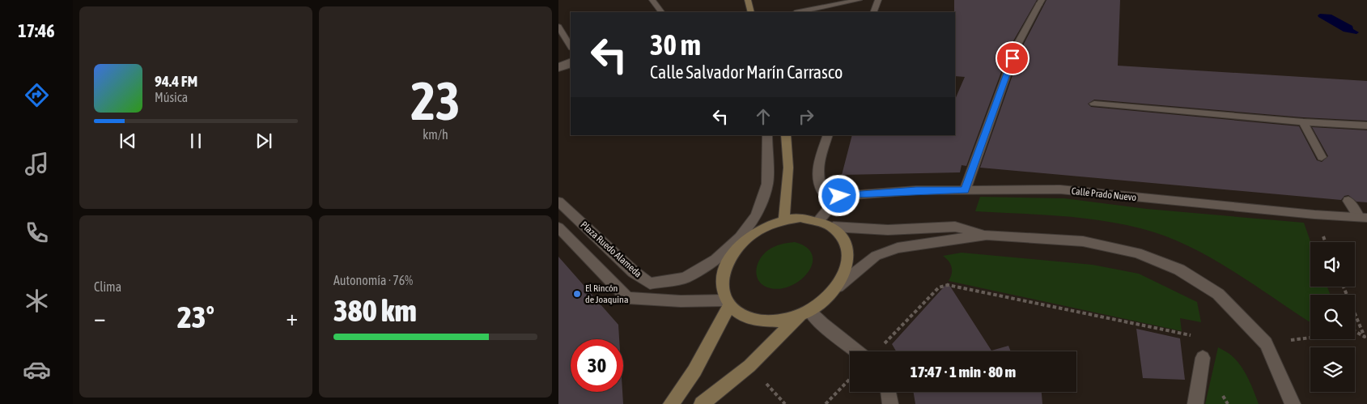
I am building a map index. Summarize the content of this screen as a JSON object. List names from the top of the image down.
{
  "streets": {
    "street": ["Calle Prado Nuevo", "Plaza Ruedo Alameda"]
  },
  "places": ["El Rincón de Joaquina"],
  "page": {
    "tabs": "17:46",
    "tile": [
      ["23", "km/h"],
      "Clima",
      ["Autonomía · 76%", "380 km"]
    ],
    "turn": ["30 m", "Calle Salvador Marín Carrasco"],
    "song": ["94.4 FM", "Música"],
    "heat": ["−", "23°", "+"],
    "limit": "30",
    "trip": "17:47 · 1 min · 80 m"
  }
}
